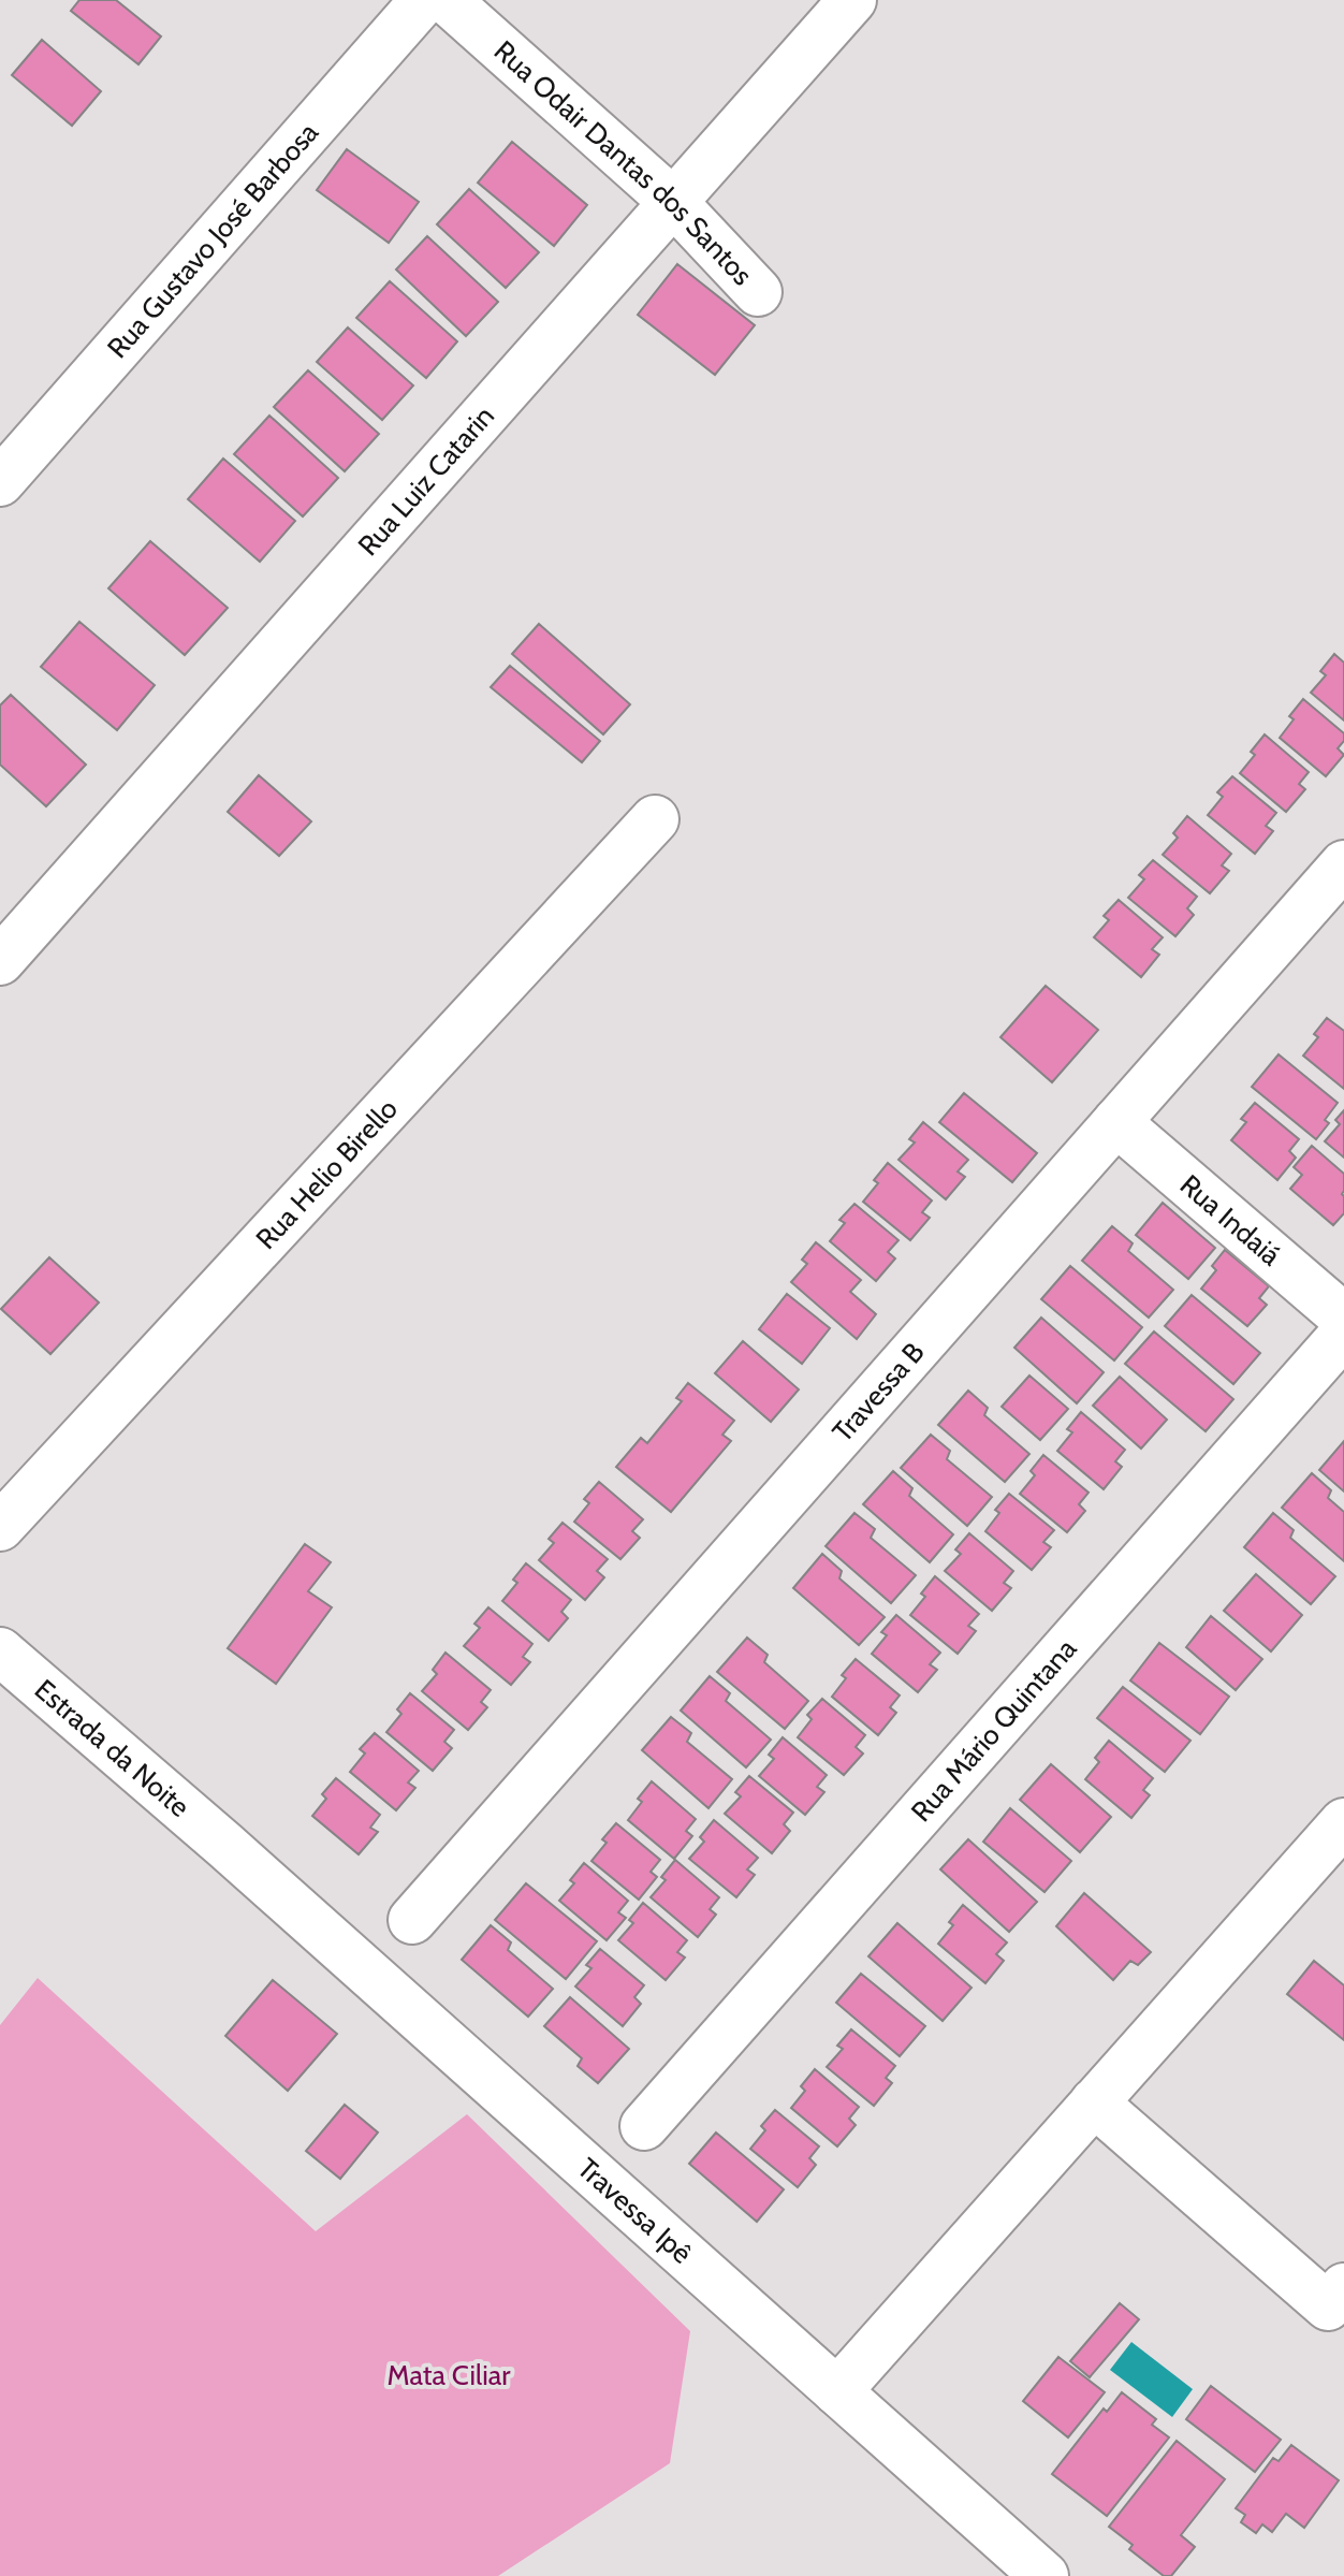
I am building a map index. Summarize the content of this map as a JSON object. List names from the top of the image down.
{
  "streets": {
    "street": [
      "Rua Odair Dantas dos Santos",
      "Rua Gustavo José Barbosa",
      "Rua Luiz Catarin",
      "Rua Helio Birello",
      "Rua Indaiá",
      "Travessa B",
      "Rua Mário Quintana",
      "Estrada da Noite",
      "Travessa Ipê"
    ]
  },
  "crossings": [
    ["Rua Odair Dantas dos Santos", "Rua Luiz Catarin"],
    ["Rua Indaiá", "Travessa B"],
    ["Estrada da Noite", "Travessa Ipê"]
  ],
  "parks": ["Mata Ciliar"]
}
